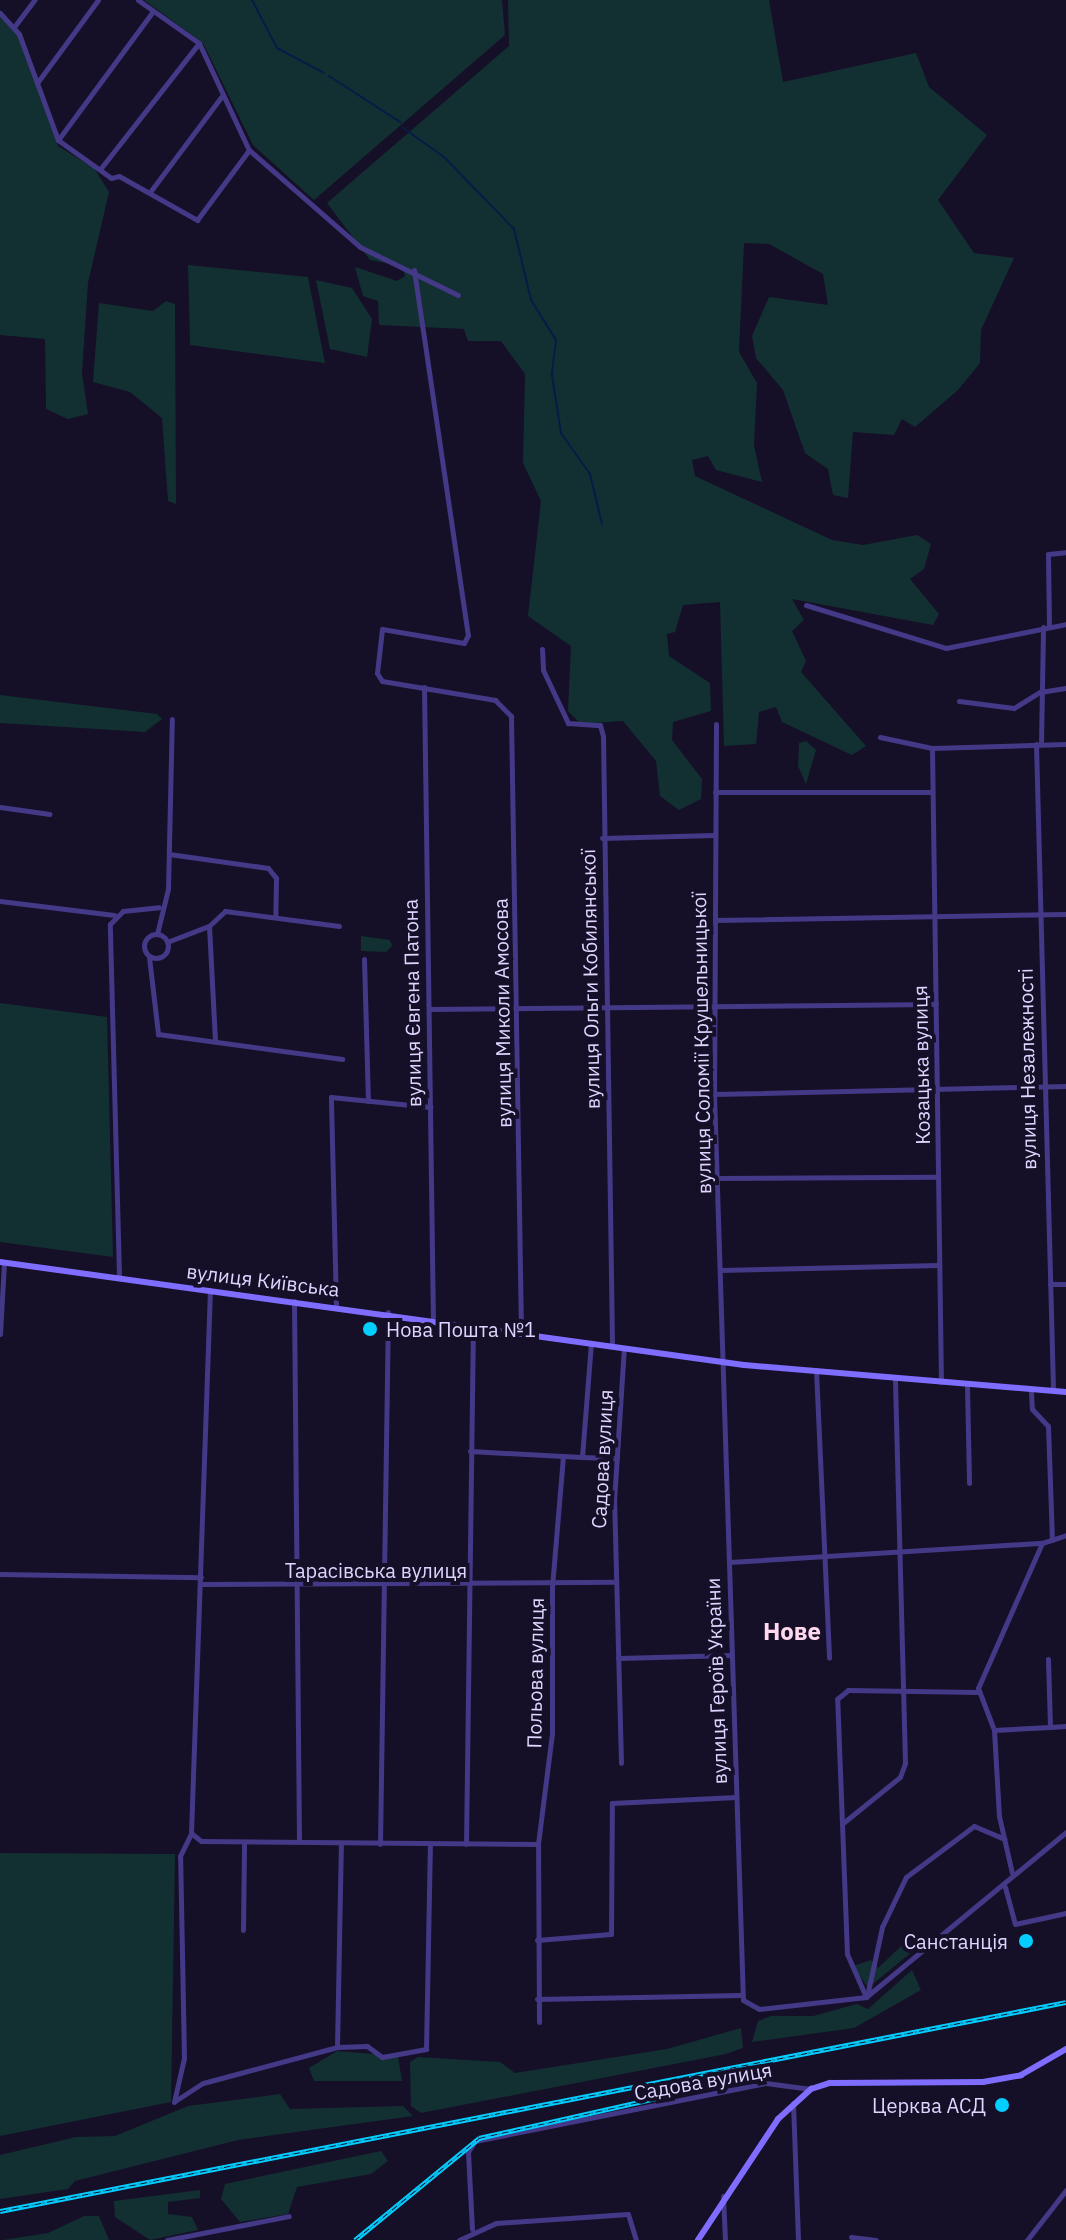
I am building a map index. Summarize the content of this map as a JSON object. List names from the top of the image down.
{
  "streets": {
    "street": [
      "вулиця Ольги Кобилянської",
      "вулиця Євгена Патона",
      "вулиця Миколи Амосова",
      "вулиця Соломії Крушельницької",
      "Козацька вулиця",
      "вулиця Незалежності",
      "вулиця Київська",
      "Садова вулиця",
      "Тарасівська вулиця",
      "Польова вулиця",
      "вулиця Героїв України"
    ]
  },
  "crossings": [
    ["вулиця Ольги Кобилянської", "вулиця Київська"],
    ["вулиця Євгена Патона", "вулиця Миколи Амосова"],
    ["вулиця Євгена Патона", "вулиця Київська"],
    ["вулиця Миколи Амосова", "вулиця Київська"],
    ["вулиця Соломії Крушельницької", "вулиця Київська"],
    ["вулиця Соломії Крушельницької", "вулиця Героїв України"],
    ["Козацька вулиця", "вулиця Київська"],
    ["вулиця Незалежності", "вулиця Київська"],
    ["вулиця Київська", "Садова вулиця"],
    ["вулиця Київська", "вулиця Героїв України"],
    ["Садова вулиця", "Тарасівська вулиця"],
    ["Тарасівська вулиця", "Польова вулиця"]
  ],
  "districts": ["Нове"],
  "places": ["Нова Пошта №1", "Санстанція", "Церква АСД"]
}
